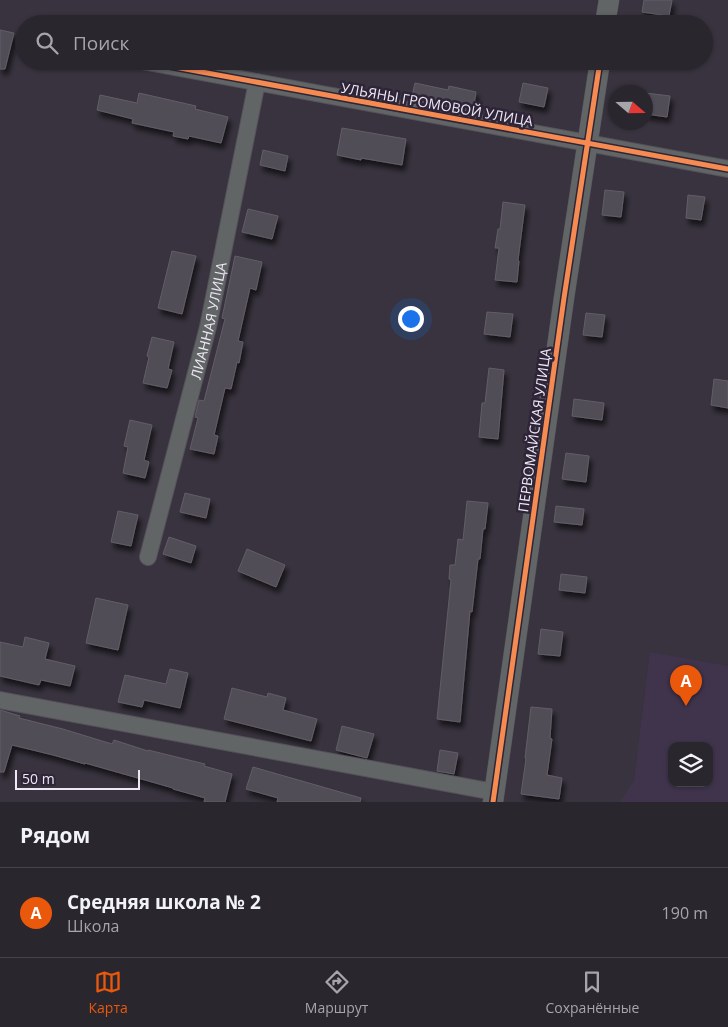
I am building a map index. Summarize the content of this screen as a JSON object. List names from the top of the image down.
{
  "streets": {
    "street": ["УЛЬЯНЫ ГРОМОВОЙ УЛИЦА", "ЛИАННАЯ УЛИЦА", "ПЕРВОМАЙСКАЯ УЛИЦА"]
  },
  "crossings": [
    ["УЛЬЯНЫ ГРОМОВОЙ УЛИЦА", "ЛИАННАЯ УЛИЦА"],
    ["УЛЬЯНЫ ГРОМОВОЙ УЛИЦА", "ПЕРВОМАЙСКАЯ УЛИЦА"]
  ],
  "scale_bar": "50 m",
  "north": "right",
  "page": {
    "search": "Поиск",
    "pins": "A",
    "scale": "50 m",
    "heading": "Рядом",
    "list": [
      {
        "mark": "A",
        "name": "Средняя школа № 2",
        "note": "Школа",
        "value": "190 m"
      }
    ],
    "nav": ["Карта", "Маршрут", "Сохранённые"]
  }
}
